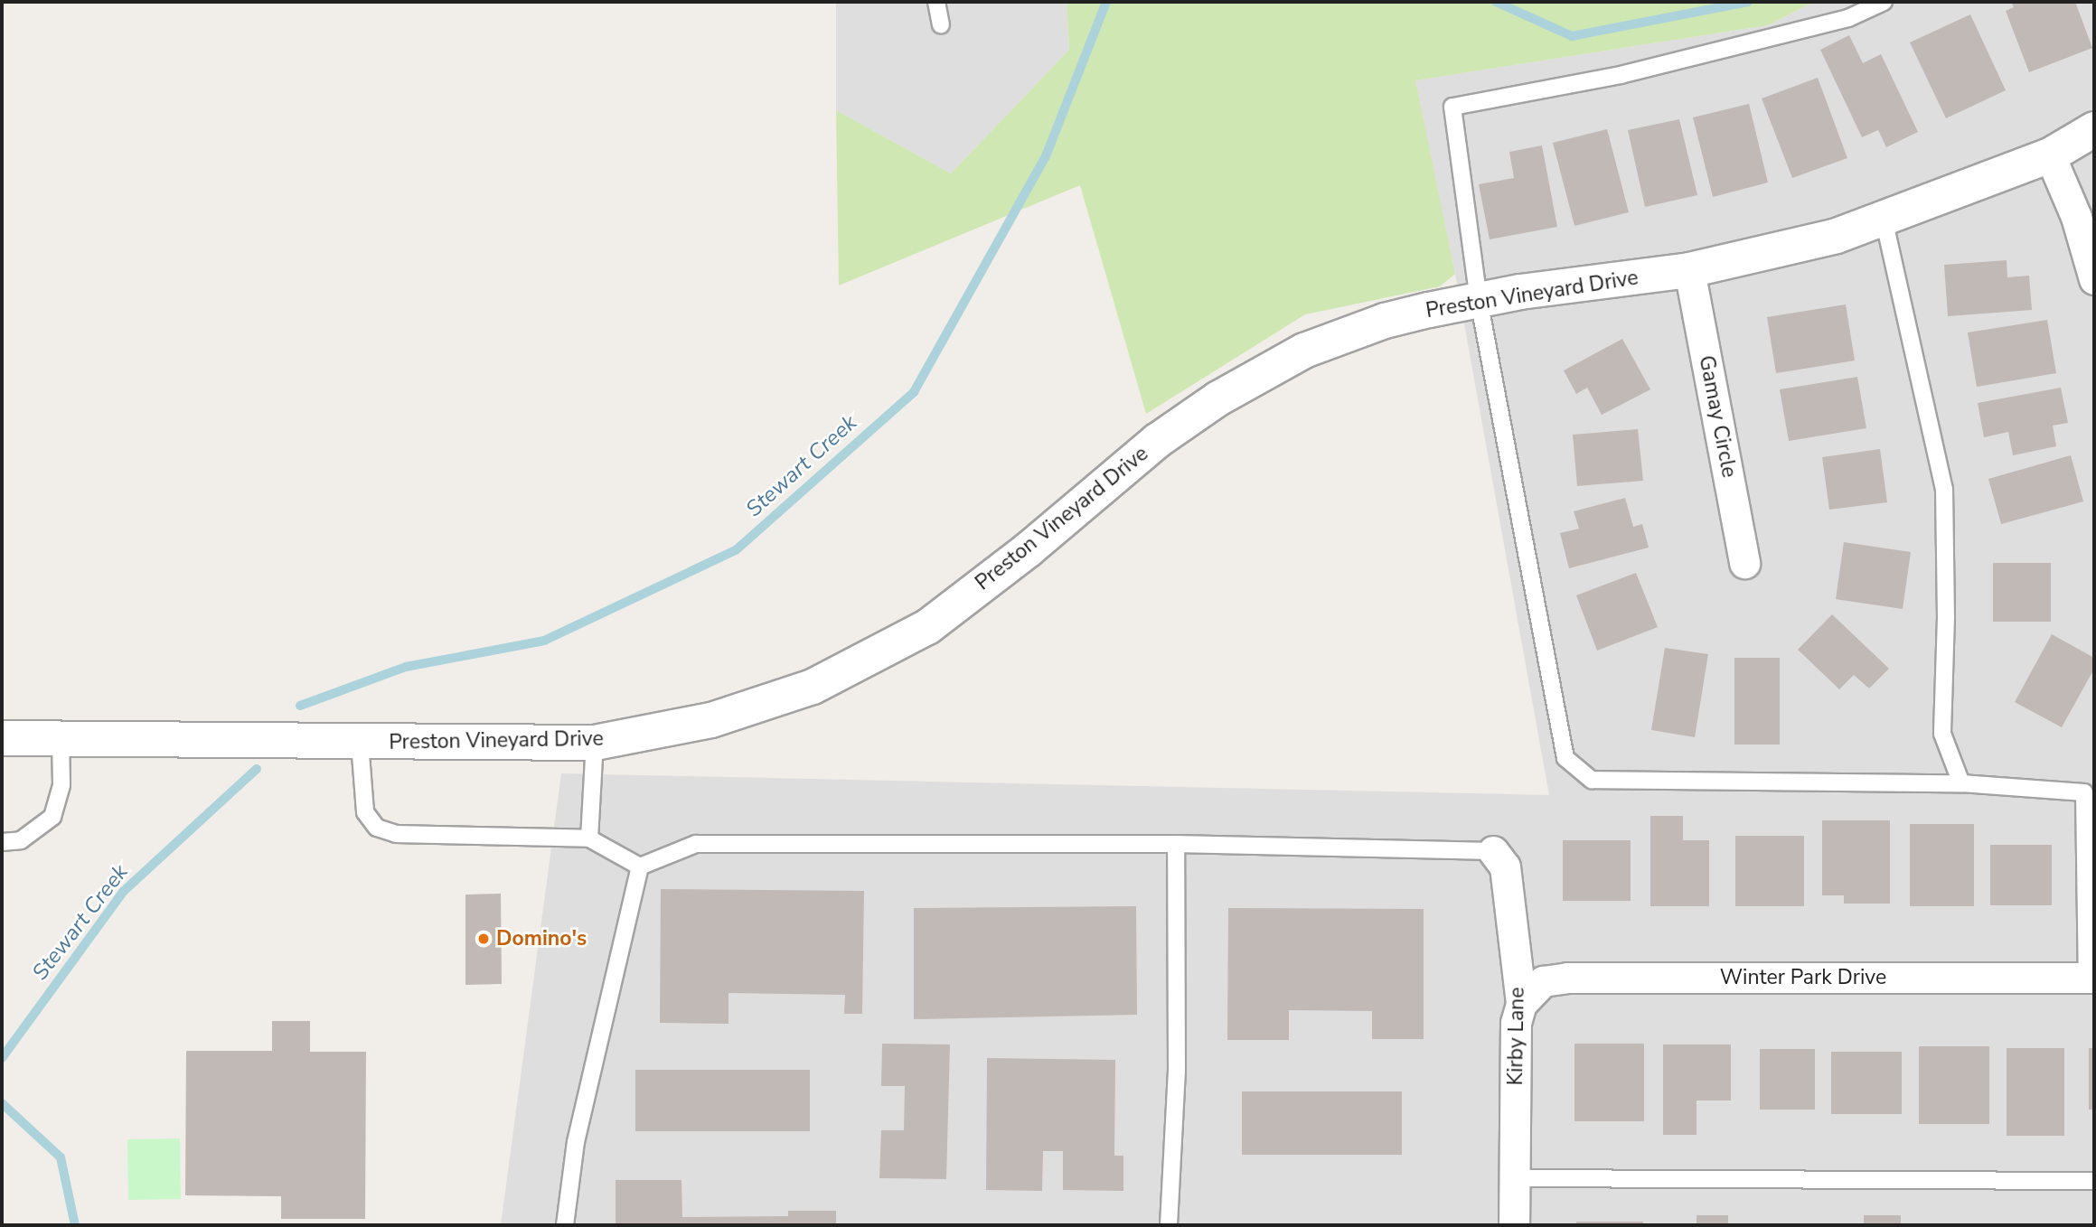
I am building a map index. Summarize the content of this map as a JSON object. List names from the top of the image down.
{
  "streets": {
    "street": [
      "Preston Vineyard Drive",
      "Gamay Circle",
      "Winter Park Drive",
      "Kirby Lane"
    ]
  },
  "crossings": [
    ["Preston Vineyard Drive", "Gamay Circle"],
    ["Winter Park Drive", "Kirby Lane"]
  ],
  "water": ["Stewart Creek"],
  "places": ["Domino's"]
}
